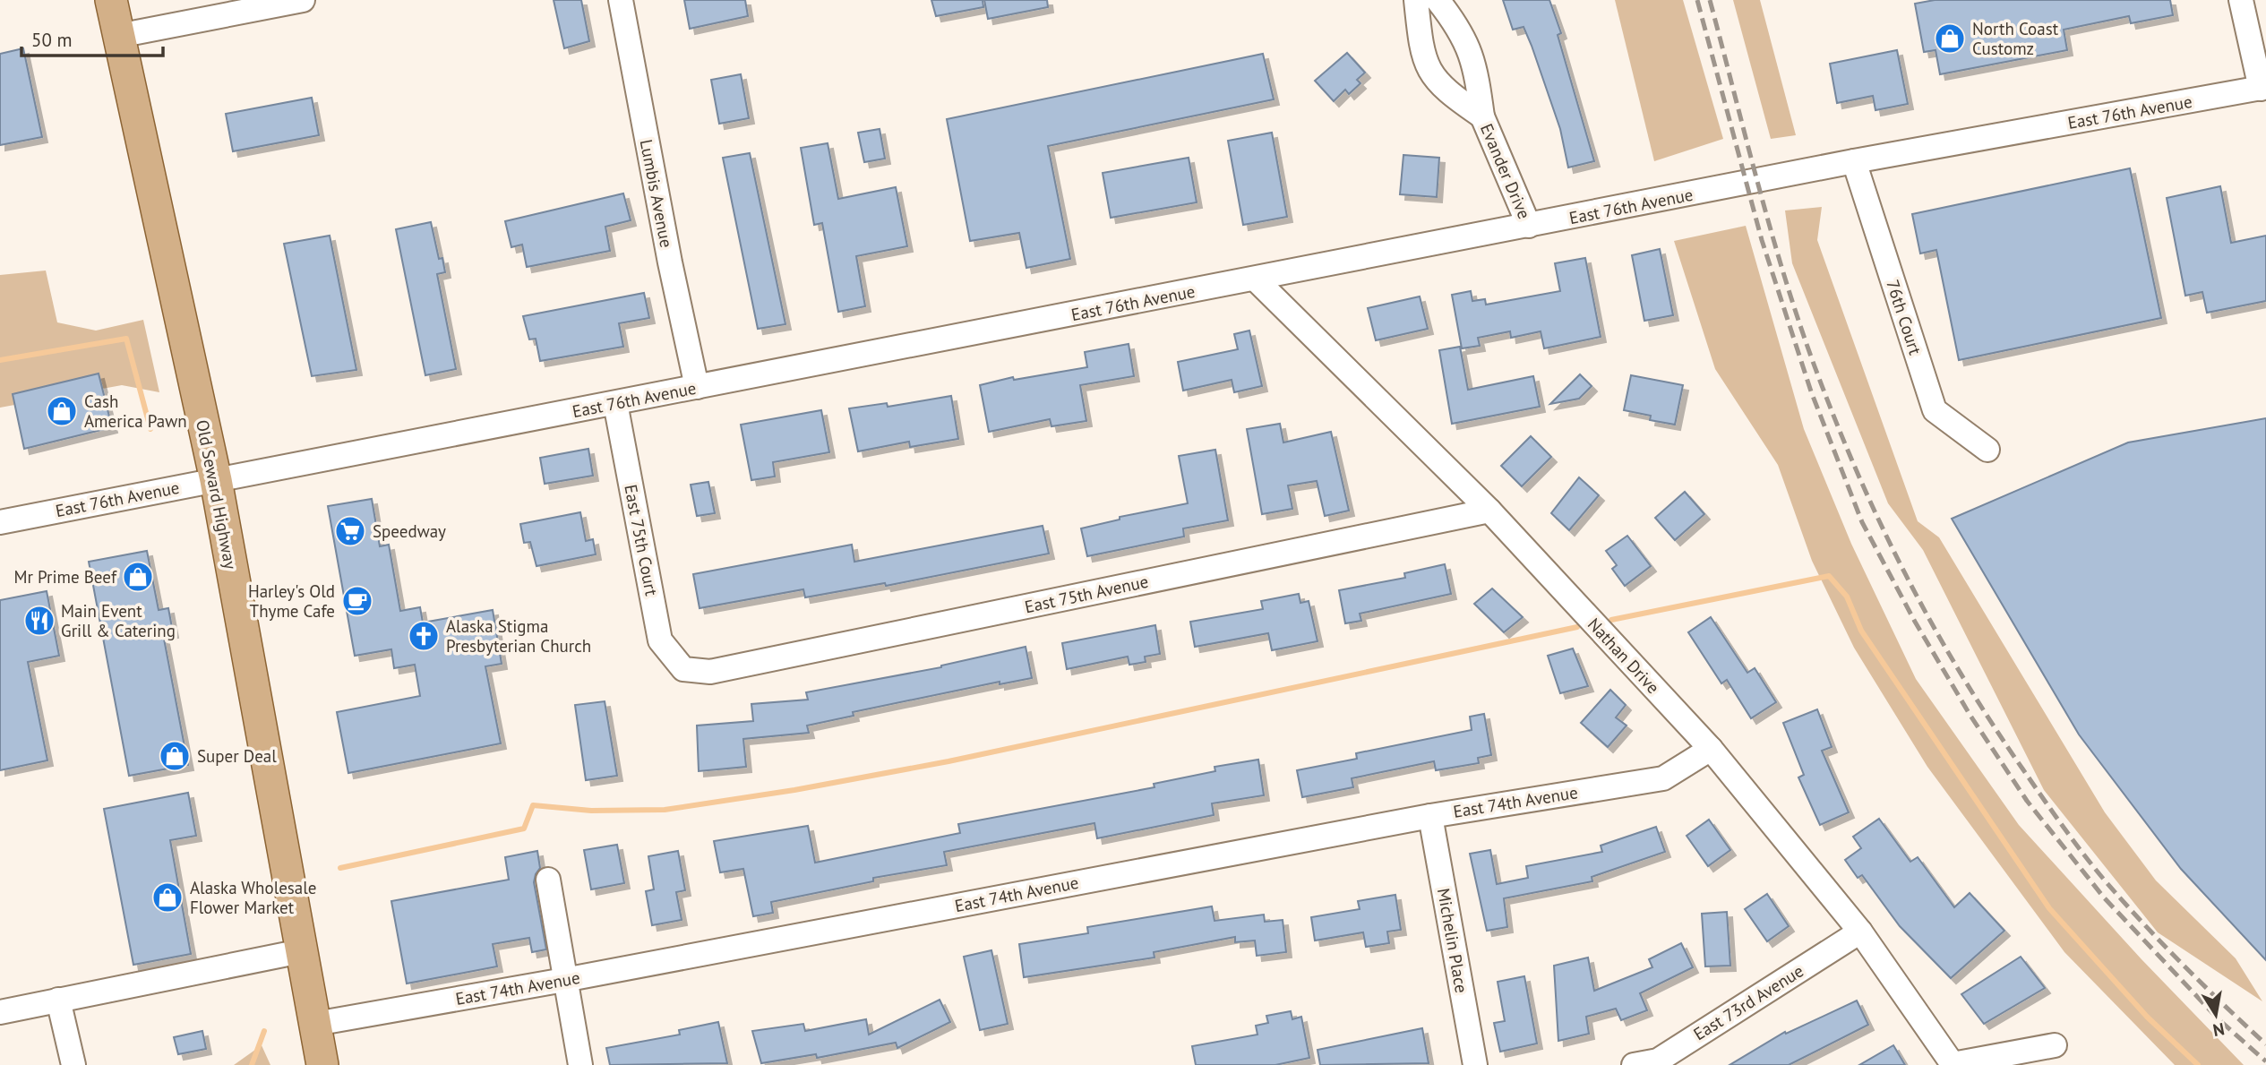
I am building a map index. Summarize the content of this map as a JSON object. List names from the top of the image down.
{
  "streets": {
    "main road": ["Old Seward Highway"],
    "street": [
      "East 76th Avenue",
      "Evander Drive",
      "Lumbis Avenue",
      "76th Court",
      "East 75th Court",
      "East 75th Avenue",
      "Nathan Drive",
      "East 74th Avenue",
      "Michelin Place",
      "East 73rd Avenue"
    ]
  },
  "crossings": [
    ["East 76th Avenue", "Evander Drive"],
    ["East 76th Avenue", "Lumbis Avenue"],
    ["East 76th Avenue", "76th Court"],
    ["East 76th Avenue", "Old Seward Highway"],
    ["East 76th Avenue", "East 75th Court"],
    ["East 76th Avenue", "Nathan Drive"],
    ["Old Seward Highway", "East 74th Avenue"],
    ["East 75th Court", "East 75th Avenue"],
    ["East 75th Avenue", "Nathan Drive"],
    ["Nathan Drive", "East 74th Avenue"],
    ["Nathan Drive", "East 73rd Avenue"],
    ["East 74th Avenue", "Michelin Place"]
  ],
  "places": {
    "shop": [
      "North Coast Customz",
      "Cash America Pawn",
      "Mr Prime Beef",
      "Super Deal",
      "Alaska Wholesale Flower Market"
    ],
    "supermarket": ["Speedway"],
    "cafe": ["Harley's Old Thyme Cafe"],
    "restaurant": ["Main Event Grill & Catering"],
    "church": ["Alaska Stigma Presbyterian Church"]
  },
  "scale_bar": "50 m",
  "north": "bottom"
}
